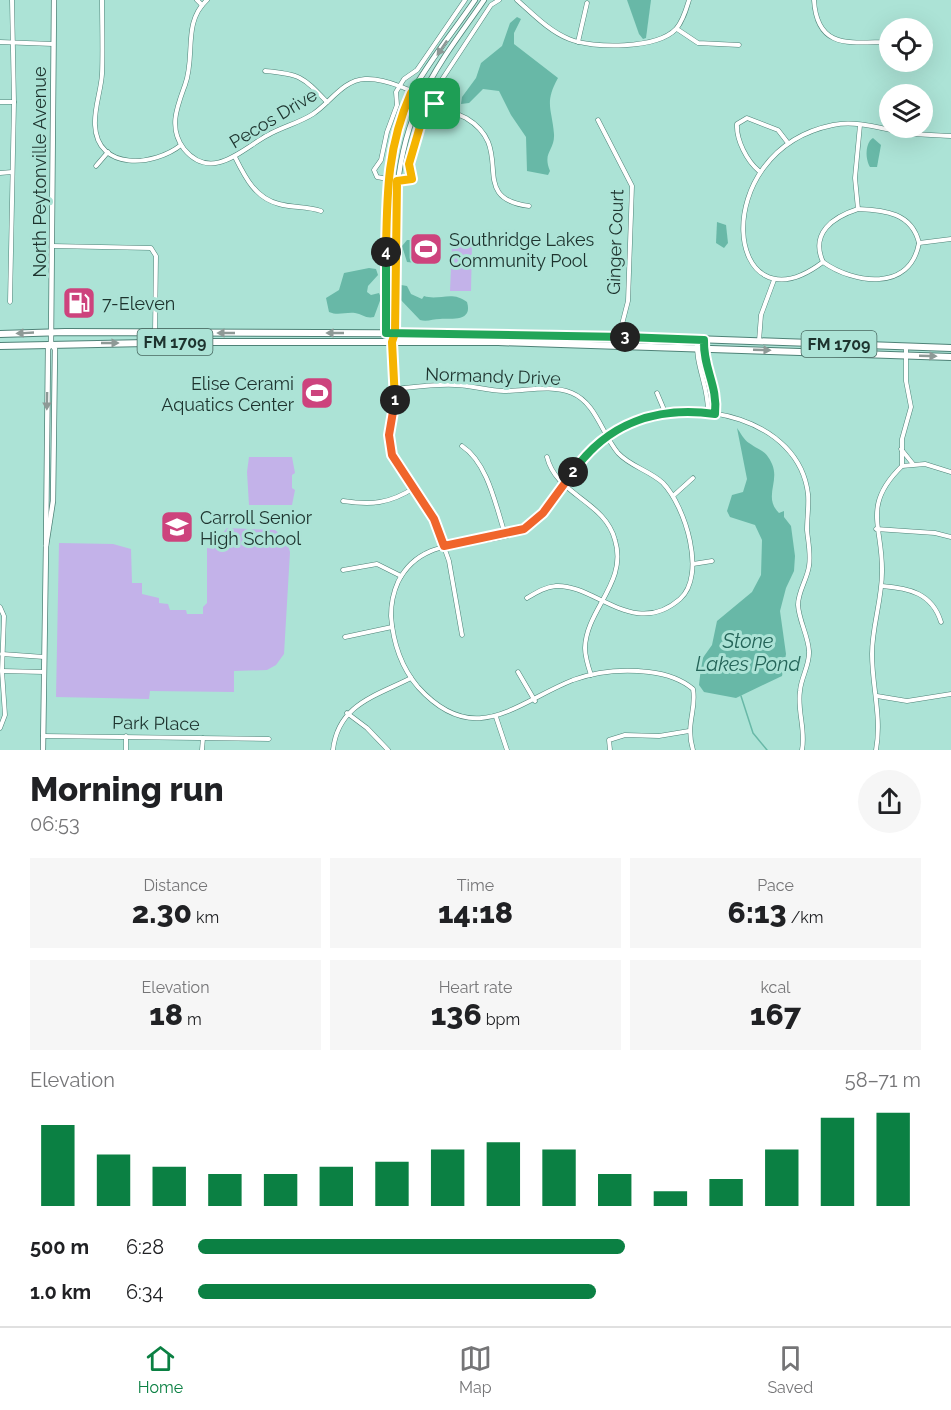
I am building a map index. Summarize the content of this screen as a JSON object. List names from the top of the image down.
{
  "streets": {
    "main road": ["FM 1709"],
    "street": [
      "Pecos Drive",
      "North Peytonville Avenue",
      "Ginger Court",
      "Normandy Drive",
      "Park Place"
    ]
  },
  "crossings": [
    ["North Peytonville Avenue", "FM 1709"],
    ["Ginger Court", "FM 1709"]
  ],
  "water": ["Stone Lakes Pond"],
  "places": {
    "sports": ["Southridge Lakes Community Pool", "Elise Cerami Aquatics Center"],
    "fuel station": ["7-Eleven"],
    "school or university": ["Carroll Senior High School"]
  },
  "page": {
    "pins": [
      "4",
      "3",
      "1",
      "2"
    ],
    "heading": ["Morning run", "06:53"],
    "stats": [
      ["Distance", "2.30 km"],
      ["Time", "14:18"],
      ["Pace", "6:13 /km"],
      ["Elevation", "18 m"],
      ["Heart rate", "136 bpm"],
      ["kcal", "167"]
    ],
    "chart": ["Elevation", "58–71 m"],
    "list": [
      {
        "name": "500 m",
        "note": "6:28"
      },
      {
        "name": "1.0 km",
        "note": "6:34"
      }
    ],
    "tabs": ["Home", "Map", "Saved"]
  }
}
